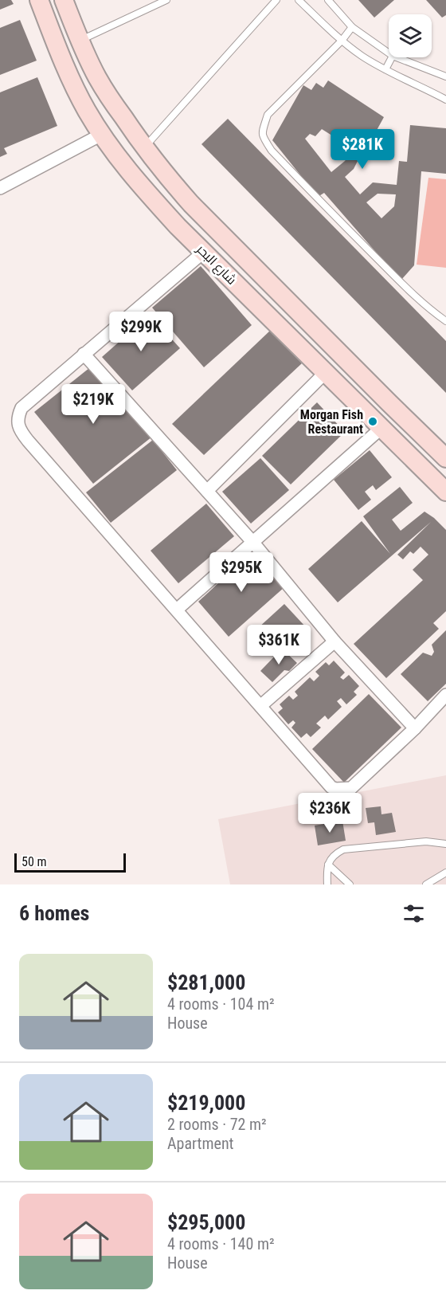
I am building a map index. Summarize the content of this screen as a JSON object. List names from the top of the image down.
{
  "streets": {
    "main road": ["شارع البحر"]
  },
  "places": ["Morgan Fish Restaurant"],
  "scale_bar": "50 m",
  "page": {
    "price": [
      "$281K",
      "$299K",
      "$219K",
      "$295K",
      "$361K",
      "$236K"
    ],
    "scale": "50 m",
    "heading": "6 homes",
    "list": [
      {
        "name": "$281,000",
        "note": "4 rooms · 104 m² · House"
      },
      {
        "name": "$219,000",
        "note": "2 rooms · 72 m² · Apartment"
      },
      {
        "name": "$295,000",
        "note": "4 rooms · 140 m² · House"
      }
    ]
  }
}
